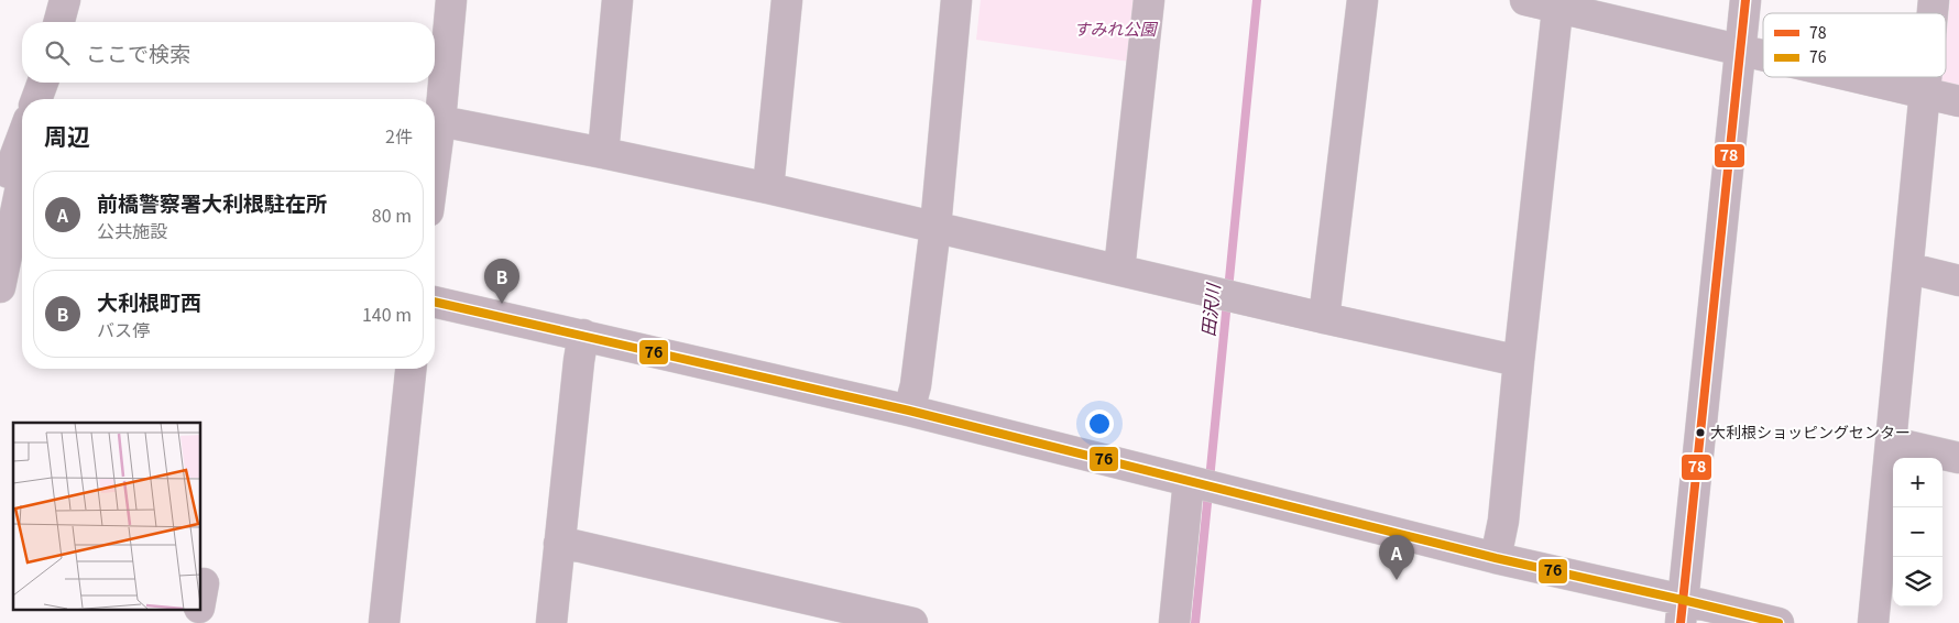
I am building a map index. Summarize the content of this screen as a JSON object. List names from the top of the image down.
{
  "water": ["田沢川"],
  "parks": ["すみれ公園"],
  "places": ["大利根ショッピングセンター"],
  "lines": ["transit line 78", "transit line 76"],
  "legend": ["78", "76"],
  "page": {
    "search": "ここで検索",
    "heading": ["周辺", "2件"],
    "list": [
      {
        "mark": "A",
        "name": "前橋警察署大利根駐在所",
        "note": "公共施設",
        "value": "80 m"
      },
      {
        "mark": "B",
        "name": "大利根町西",
        "note": "バス停",
        "value": "140 m"
      }
    ],
    "pins": ["B", "A"],
    "map_buttons": ["+", "−"]
  }
}
